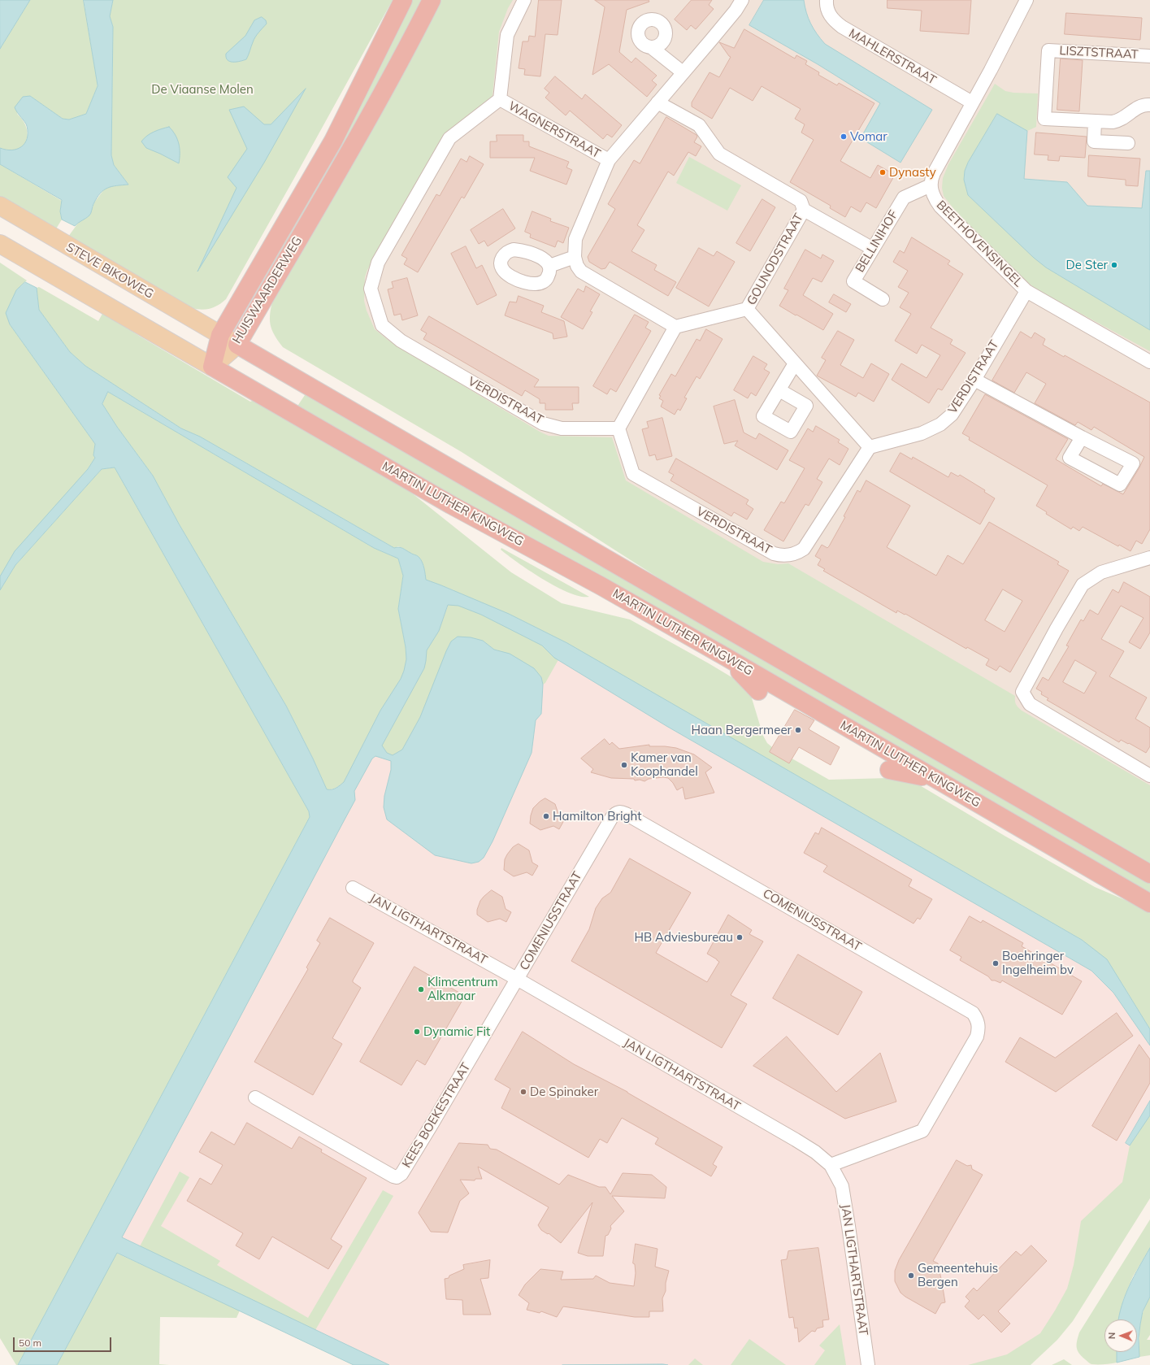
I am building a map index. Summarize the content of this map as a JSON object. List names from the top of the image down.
{
  "streets": {
    "highway": ["HUISWAARDERWEG", "MARTIN LUTHER KINGWEG"],
    "main road": ["STEVE BIKOWEG"],
    "street": [
      "LISZTSTRAAT",
      "MAHLERSTRAAT",
      "WAGNERSTRAAT",
      "BELLINIHOF",
      "BEETHOVENSINGEL",
      "GOUNODSTRAAT",
      "VERDISTRAAT",
      "COMENIUSSTRAAT",
      "JAN LIGTHARTSTRAAT",
      "KEES BOEKESTRAAT"
    ]
  },
  "crossings": [
    ["MAHLERSTRAAT", "BEETHOVENSINGEL"],
    ["WAGNERSTRAAT", "VERDISTRAAT"],
    ["BELLINIHOF", "BEETHOVENSINGEL"],
    ["BEETHOVENSINGEL", "VERDISTRAAT"],
    ["STEVE BIKOWEG", "HUISWAARDERWEG"],
    ["STEVE BIKOWEG", "MARTIN LUTHER KINGWEG"],
    ["HUISWAARDERWEG", "MARTIN LUTHER KINGWEG"],
    ["COMENIUSSTRAAT", "JAN LIGTHARTSTRAAT"],
    ["COMENIUSSTRAAT", "KEES BOEKESTRAAT"],
    ["JAN LIGTHARTSTRAAT", "KEES BOEKESTRAAT"]
  ],
  "parks": ["De Viaanse Molen"],
  "places": [
    "Vomar",
    "Dynasty",
    "De Ster",
    "Haan Bergermeer",
    "Kamer van Koophandel",
    "Hamilton Bright",
    "HB Adviesbureau",
    "Boehringer Ingelheim bv",
    "Klimcentrum Alkmaar",
    "Dynamic Fit",
    "De Spinaker",
    "Gemeentehuis Bergen"
  ],
  "scale_bar": "50 m",
  "north": "left"
}
